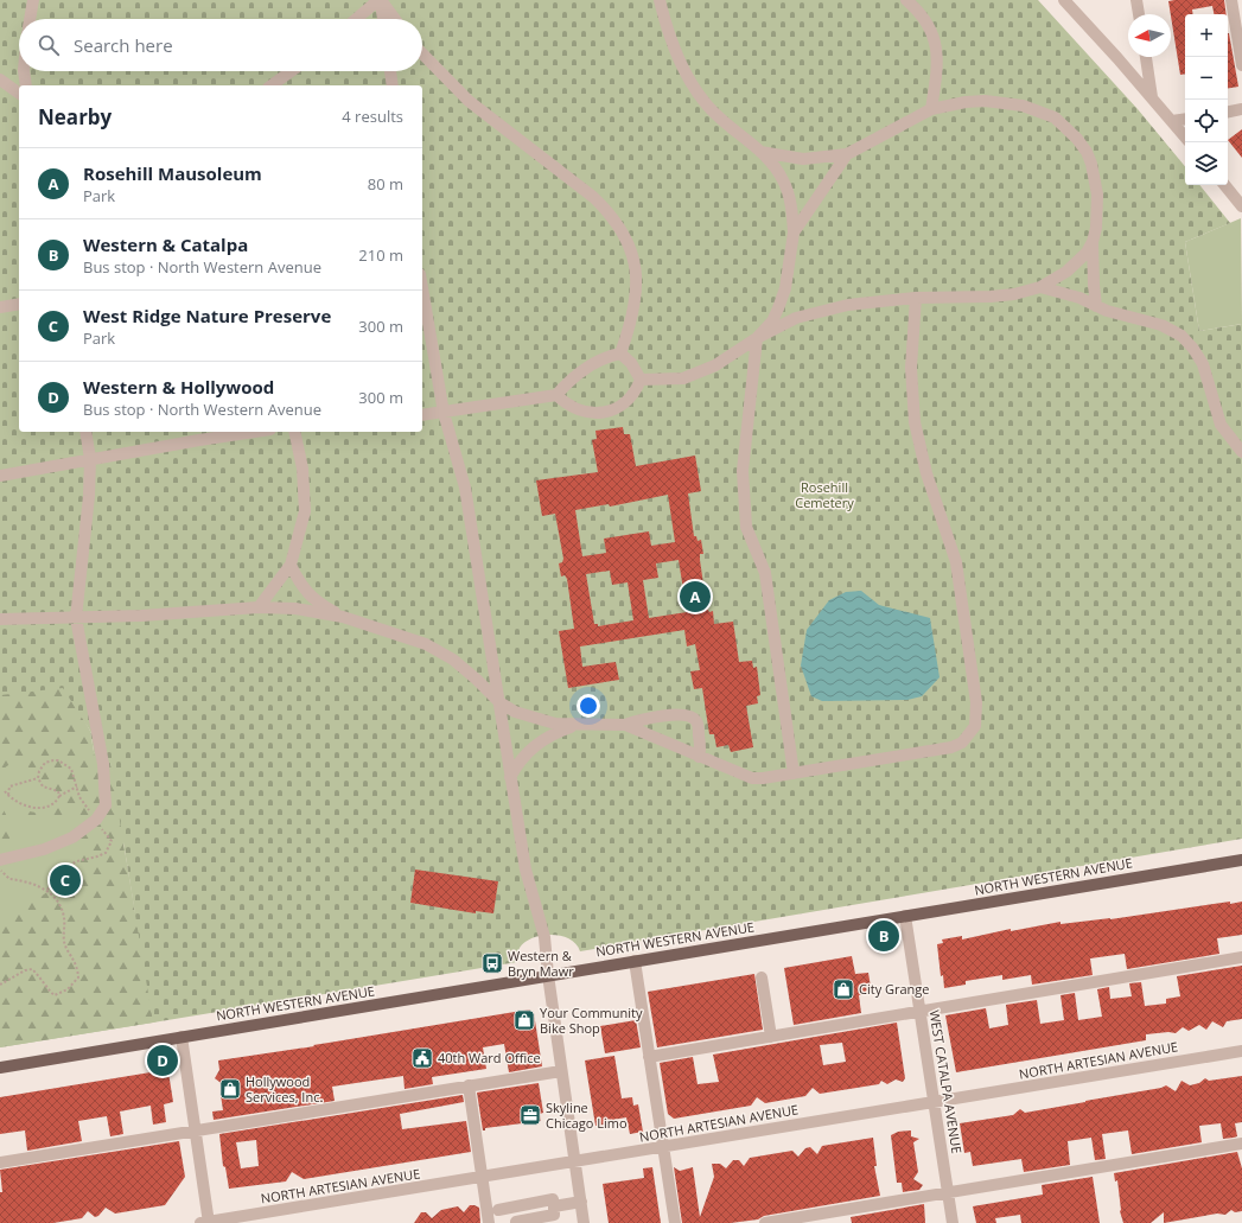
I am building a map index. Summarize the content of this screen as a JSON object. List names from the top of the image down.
{
  "streets": {
    "main road": ["NORTH WESTERN AVENUE"],
    "street": ["NORTH ARTESIAN AVENUE", "WEST CATALPA AVENUE"]
  },
  "crossings": [
    ["NORTH WESTERN AVENUE", "WEST CATALPA AVENUE"],
    ["NORTH ARTESIAN AVENUE", "WEST CATALPA AVENUE"]
  ],
  "parks": ["Rosehill Cemetery"],
  "places": {
    "bus stop": ["Western & Bryn Mawr"],
    "shop": ["City Grange", "Your Community Bike Shop", "Hollywood Services, Inc."],
    "public building": ["40th Ward Office"],
    "office": ["Skyline Chicago Limo"]
  },
  "north": "left",
  "page": {
    "map_buttons": ["+", "−"],
    "search": "Search here",
    "heading": ["Nearby", "4 results"],
    "list": [
      {
        "mark": "A",
        "name": "Rosehill Mausoleum",
        "note": "Park",
        "value": "80 m"
      },
      {
        "mark": "B",
        "name": "Western & Catalpa",
        "note": "Bus stop · North Western Avenue",
        "value": "210 m"
      },
      {
        "mark": "C",
        "name": "West Ridge Nature Preserve",
        "note": "Park",
        "value": "300 m"
      },
      {
        "mark": "D",
        "name": "Western & Hollywood",
        "note": "Bus stop · North Western Avenue",
        "value": "300 m"
      }
    ],
    "pins": [
      "A",
      "C",
      "B",
      "D"
    ]
  }
}
